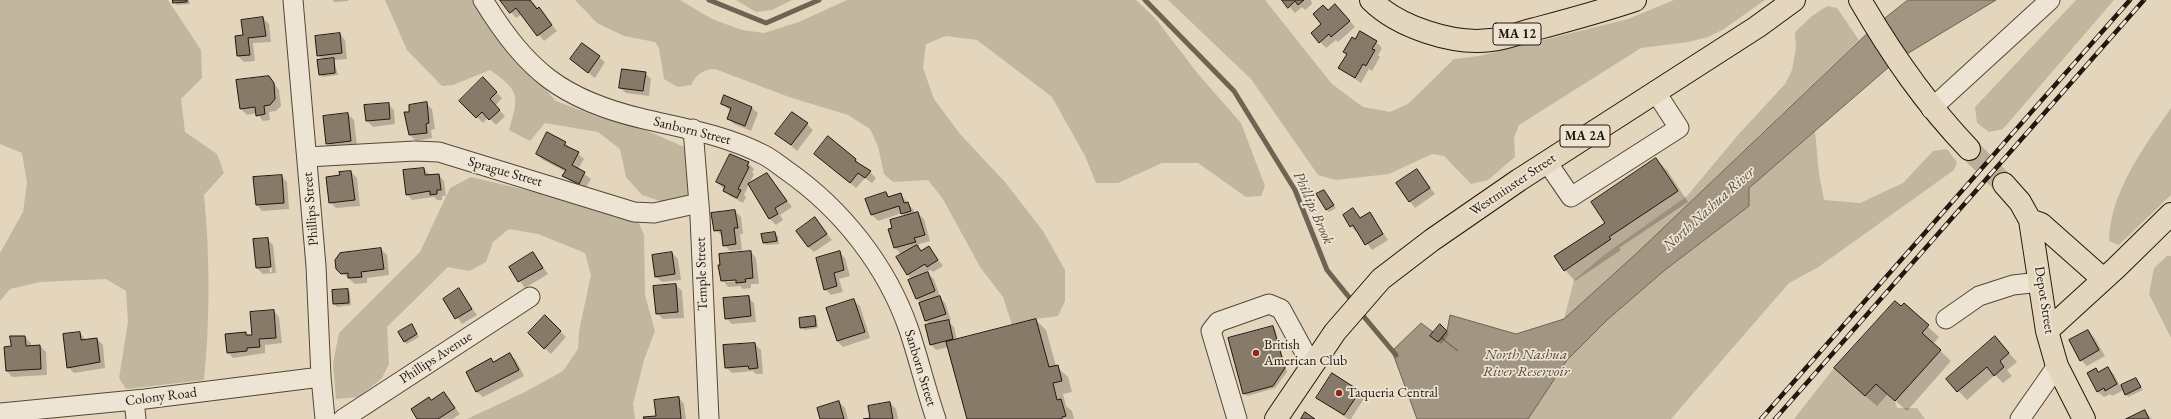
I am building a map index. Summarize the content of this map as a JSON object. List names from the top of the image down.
{
  "streets": {
    "main road": [
      "MA 12",
      "MA 2A",
      "Westminster Street",
      "Depot Street"
    ],
    "street": [
      "Sanborn Street",
      "Sprague Street",
      "Phillips Street",
      "Temple Street",
      "Phillips Avenue",
      "Colony Road"
    ]
  },
  "crossings": [
    ["Sanborn Street", "Temple Street"],
    ["Sprague Street", "Phillips Street"],
    ["Sprague Street", "Temple Street"],
    ["Phillips Street", "Colony Road"]
  ],
  "water": ["Phillips Brook", "North Nashua River", "North Nashua River Reservoir"],
  "places": ["British American Club", "Taqueria Central"]
}
